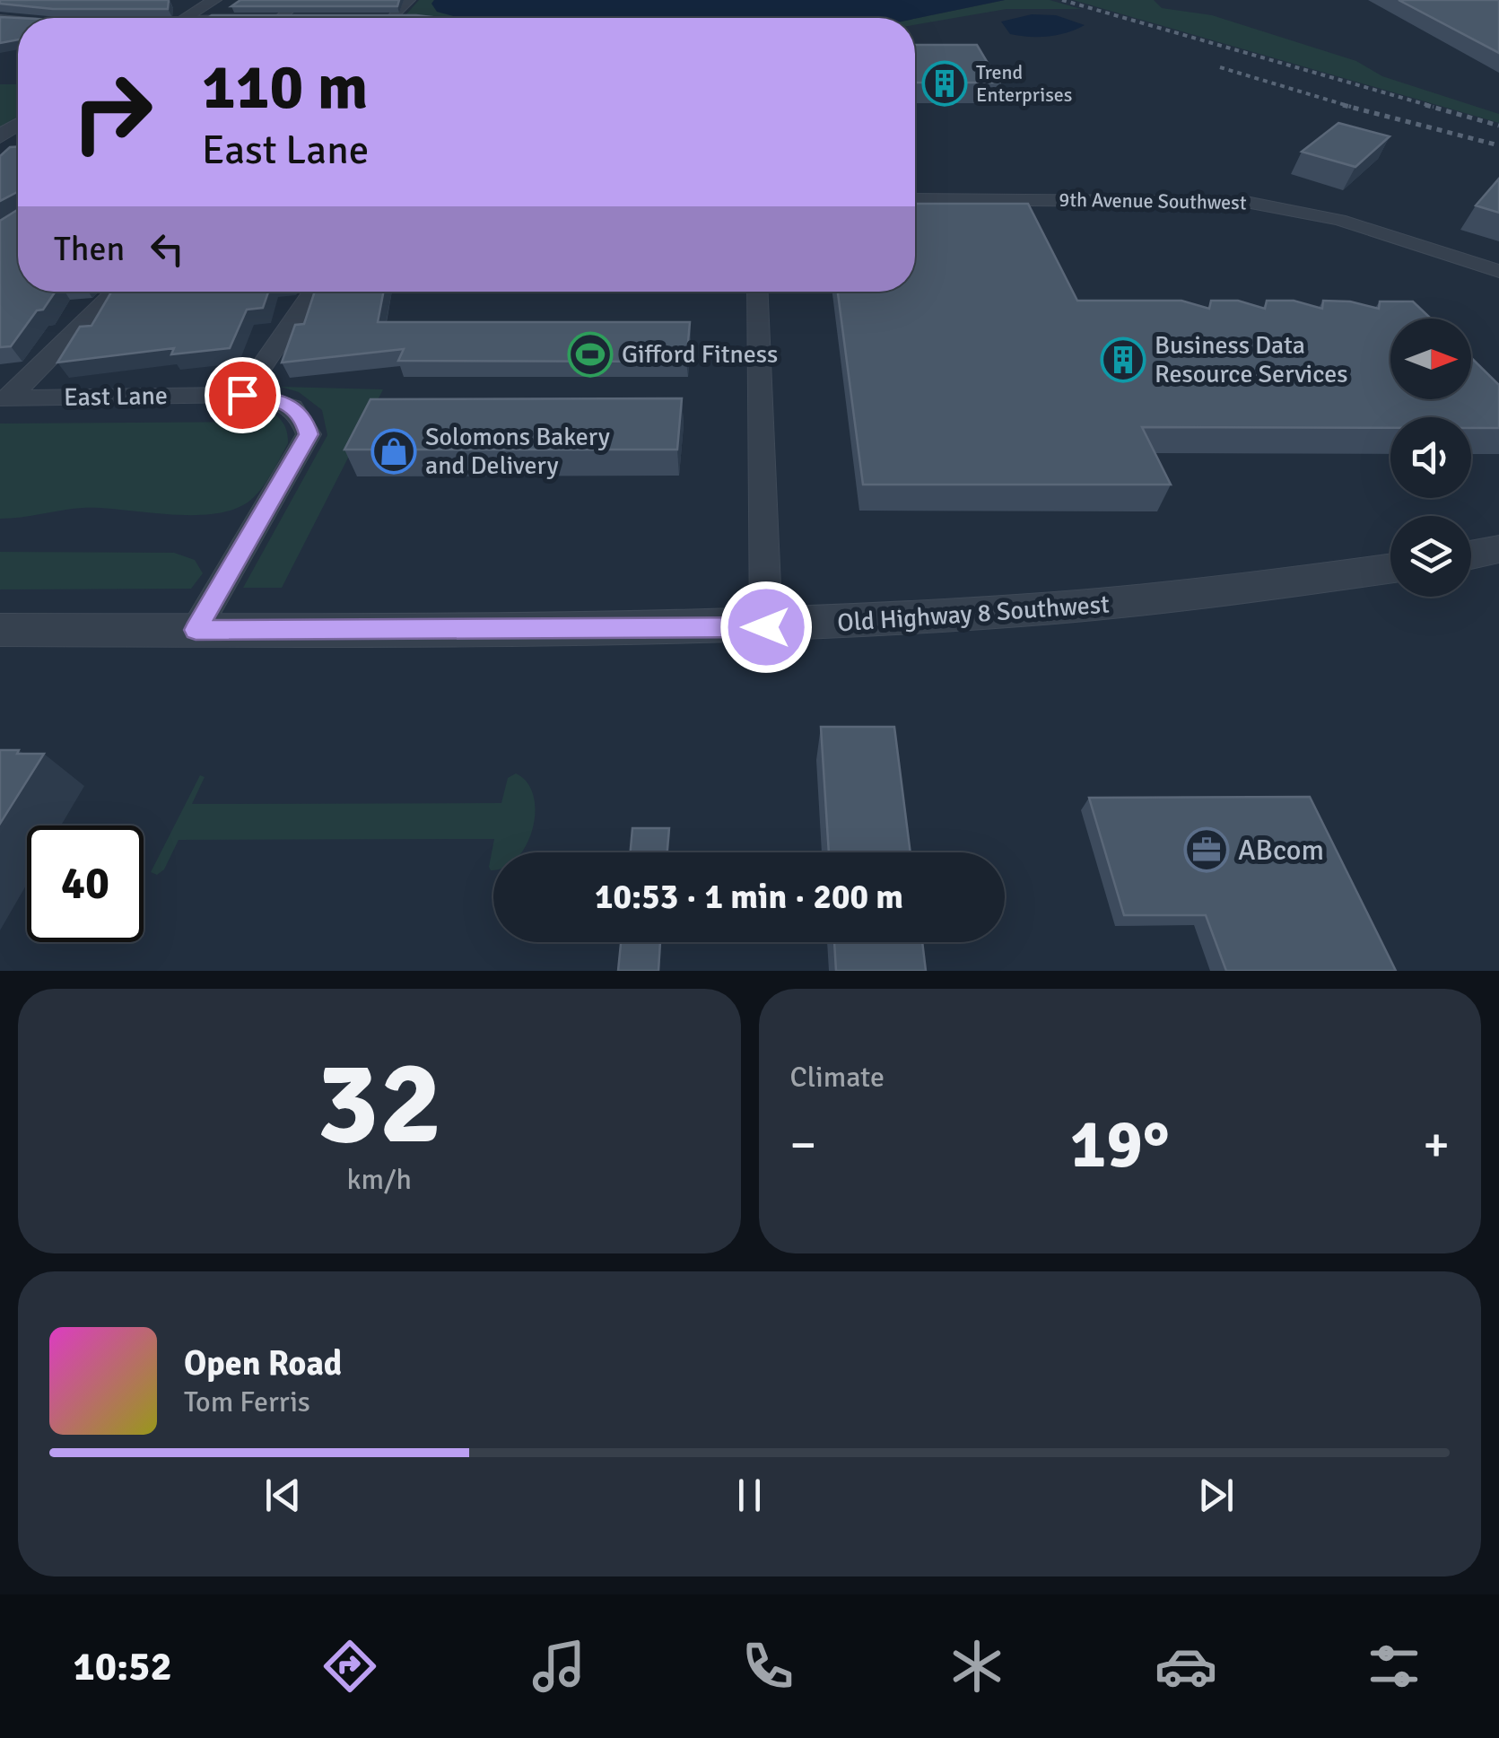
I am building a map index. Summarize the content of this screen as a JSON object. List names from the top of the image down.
{
  "streets": {
    "street": ["9th Avenue Southwest", "East Lane", "Old Highway 8 Southwest"]
  },
  "crossings": [
    ["East Lane", "Old Highway 8 Southwest"]
  ],
  "places": {
    "building": ["Trend Enterprises", "Business Data Resource Services"],
    "sports": ["Gifford Fitness"],
    "shop": ["Solomons Bakery and Delivery"],
    "office": ["ABcom"]
  },
  "north": "right",
  "page": {
    "turn": ["110 m", "East Lane"],
    "then": "Then",
    "limit": "40",
    "trip": "10:53 · 1 min · 200 m",
    "tile": [
      ["32", "km/h"],
      "Climate"
    ],
    "heat": ["−", "19°", "+"],
    "song": ["Open Road", "Tom Ferris"],
    "tabs": "10:52"
  }
}
